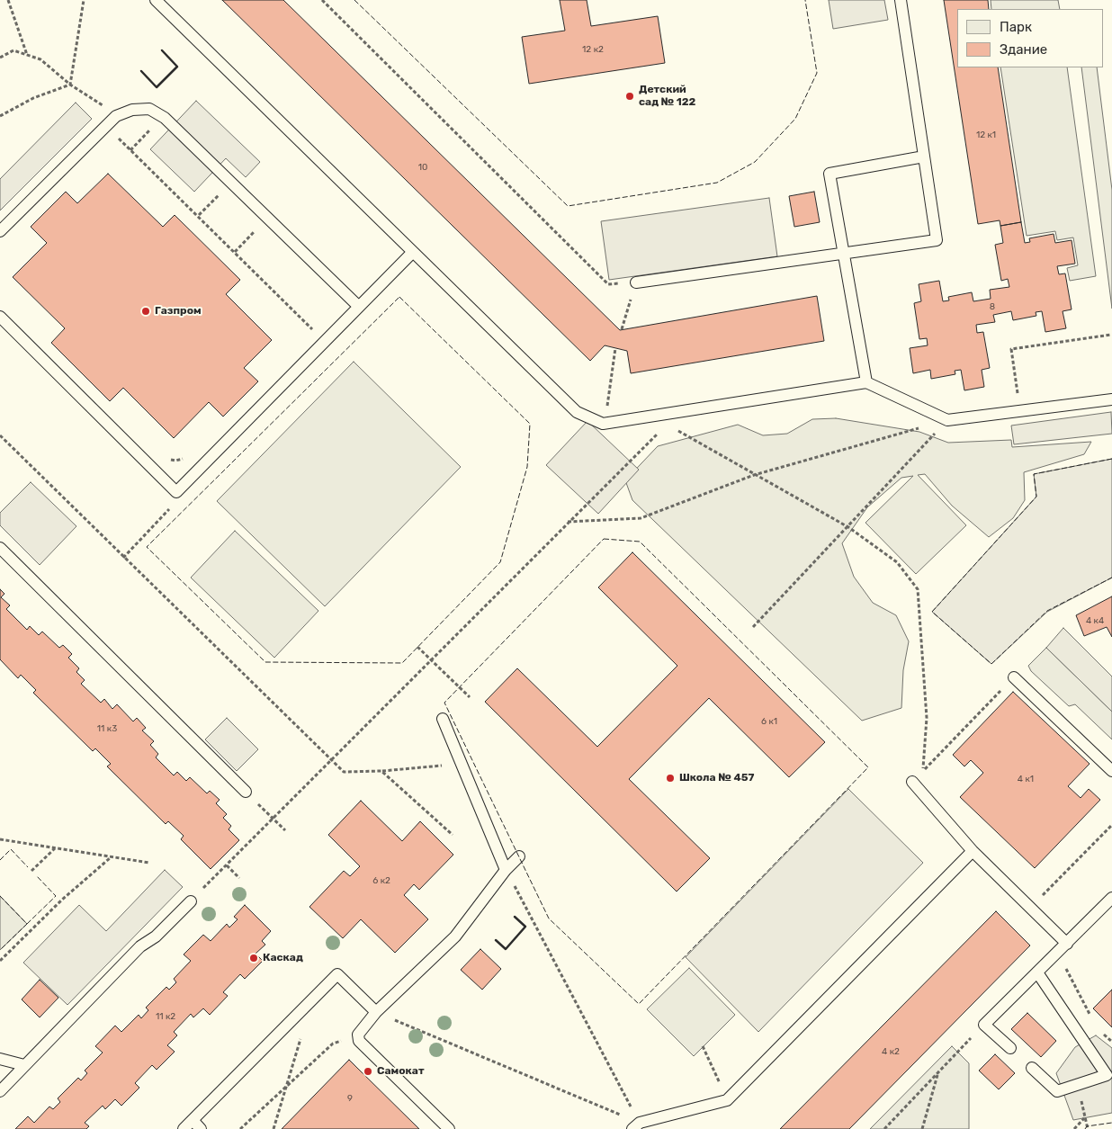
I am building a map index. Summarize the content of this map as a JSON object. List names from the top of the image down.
{
  "places": [
    "Детский сад № 122",
    "Газпром",
    "Школа № 457",
    "Каскад",
    "Самокат"
  ],
  "house_numbers": [
    "12 к2",
    "12 к1",
    "10",
    "8",
    "4 к4",
    "6 к1",
    "11 к3",
    "4 к1",
    "6 к2",
    "11 к2",
    "4 к2",
    "9"
  ],
  "legend": ["Парк", "Здание"]
}
